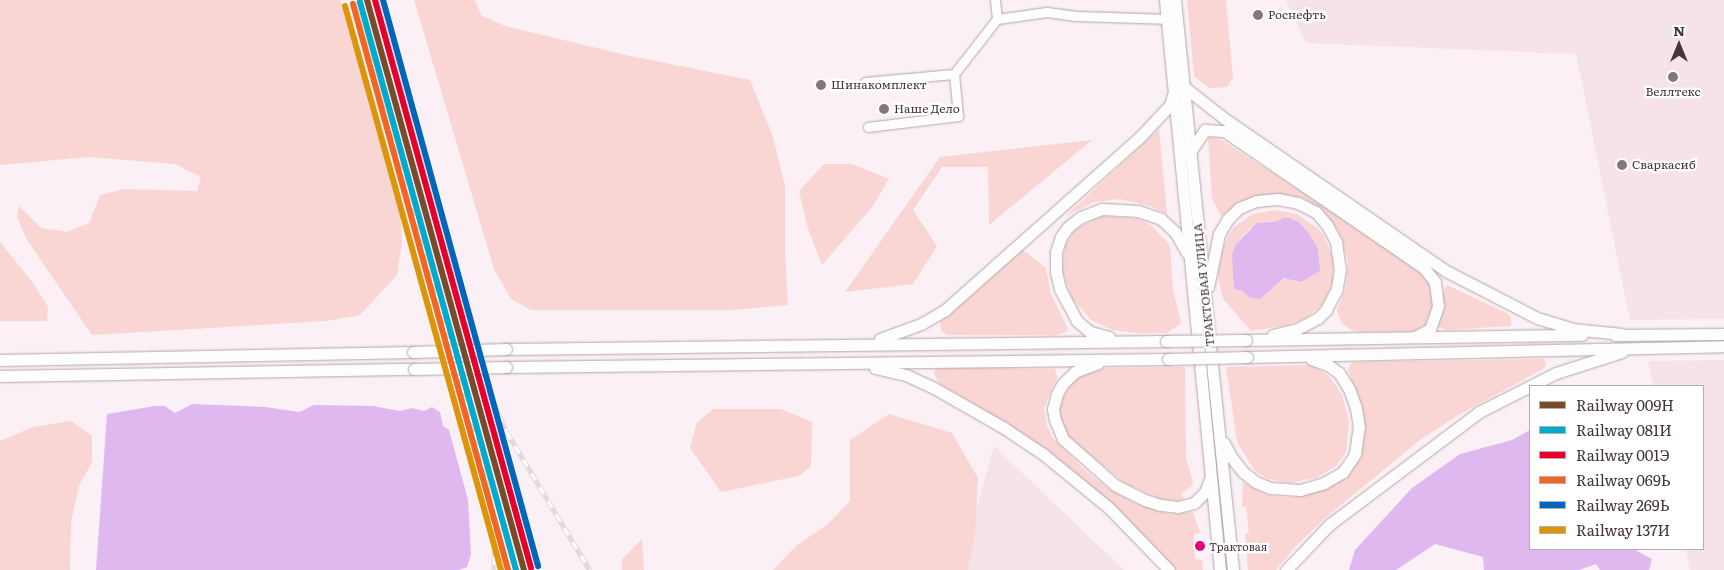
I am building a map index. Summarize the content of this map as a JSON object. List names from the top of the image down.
{
  "streets": {
    "main road": ["ТРАКТОВАЯ УЛИЦА"]
  },
  "places": [
    "Роснефть",
    "Веллтекс",
    "Шинакомплект",
    "Наше Дело",
    "Сваркаcиб",
    "Трактовая"
  ],
  "lines": [
    "rail line 009Н",
    "rail line 001Э",
    "rail line 269Ь",
    "rail line 081И",
    "rail line 069Ь",
    "rail line 137И"
  ],
  "legend": [
    "Railway 009Н",
    "Railway 081И",
    "Railway 001Э",
    "Railway 069Ь",
    "Railway 269Ь",
    "Railway 137И"
  ],
  "north": "top"
}
